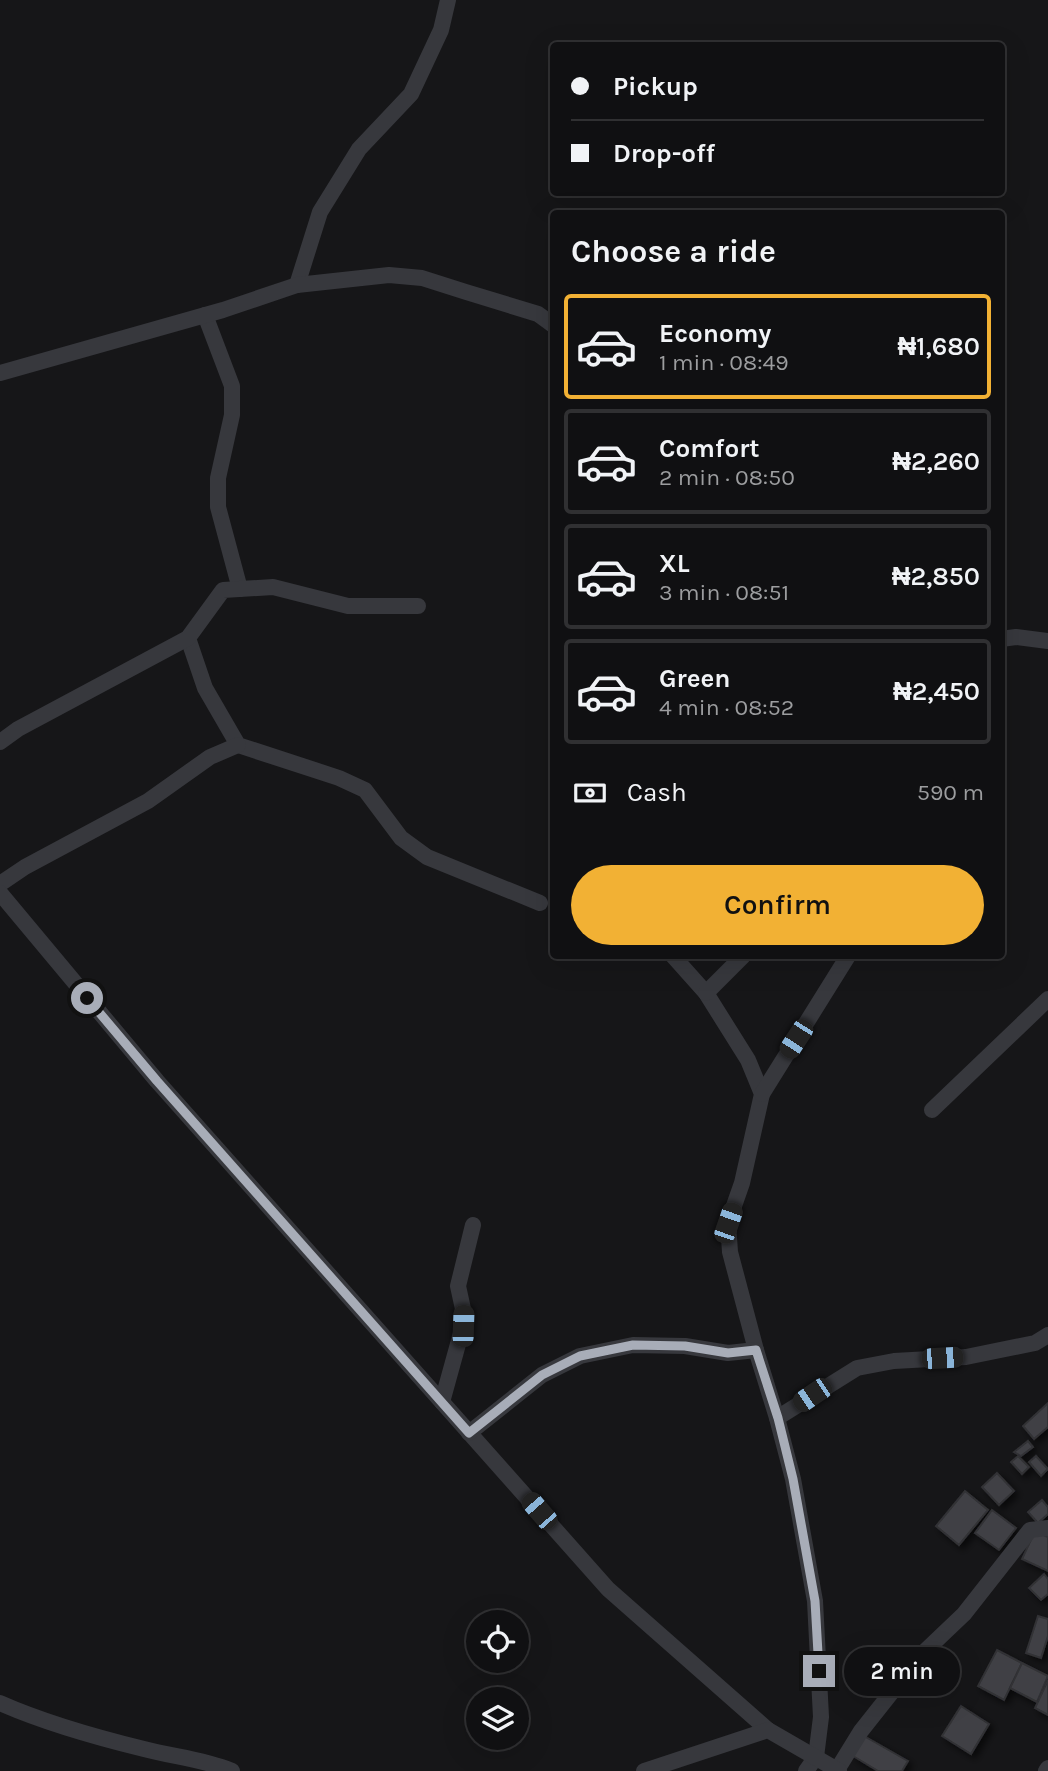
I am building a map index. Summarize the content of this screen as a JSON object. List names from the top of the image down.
{
  "page": {
    "banner": ["Pickup", "Drop-off"],
    "heading": "Choose a ride",
    "list": [
      {
        "name": "Economy",
        "note": "1 min · 08:49",
        "value": "₦1,680"
      },
      {
        "name": "Comfort",
        "note": "2 min · 08:50",
        "value": "₦2,260"
      },
      {
        "name": "XL",
        "note": "3 min · 08:51",
        "value": "₦2,850"
      },
      {
        "name": "Green",
        "note": "4 min · 08:52",
        "value": "₦2,450"
      }
    ],
    "pay": ["Cash", "590 m"],
    "buttons": "Confirm",
    "bubble": "2 min"
  }
}
